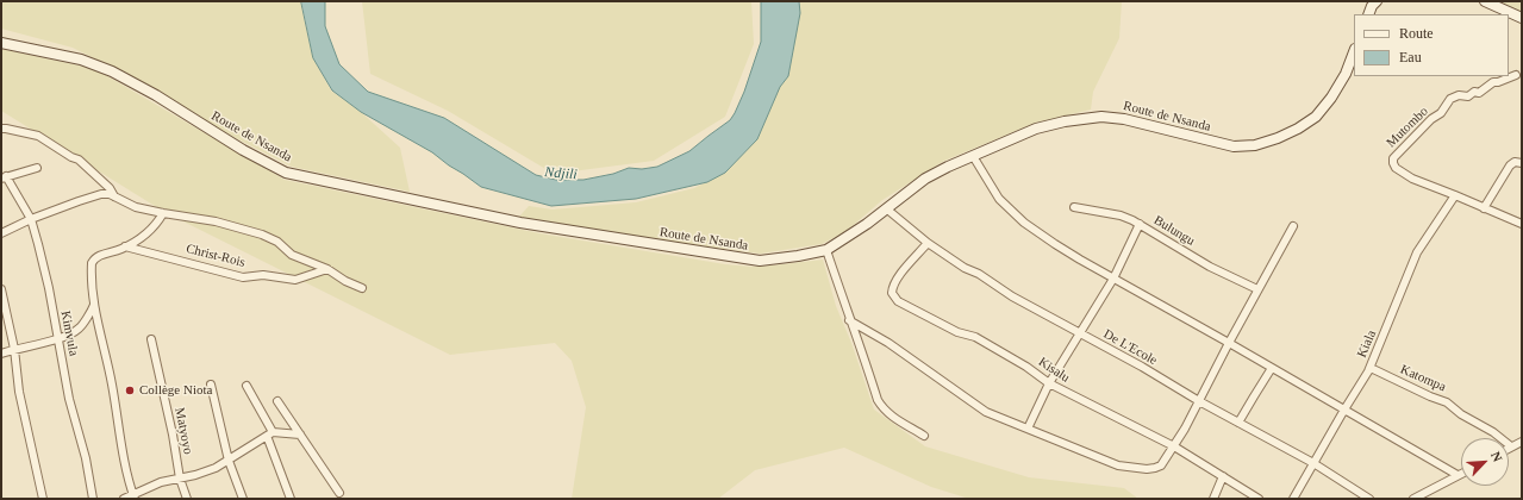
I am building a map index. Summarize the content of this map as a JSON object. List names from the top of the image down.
{
  "streets": {
    "street": [
      "Route de Nsanda",
      "Mutombo",
      "Bulungu",
      "Christ-Rois",
      "Kimvula",
      "Kiala",
      "De L'Ecole",
      "Kisalu",
      "Katompa",
      "Matyoyo"
    ]
  },
  "crossings": [
    ["Route de Nsanda", "De L'Ecole"],
    ["Mutombo", "Kiala"],
    ["Kiala", "De L'Ecole"],
    ["Kiala", "Katompa"],
    ["De L'Ecole", "Kisalu"]
  ],
  "water": ["Ndjili"],
  "places": ["Collège Niota"],
  "legend": ["Route", "Eau"],
  "north": "top right"
}
